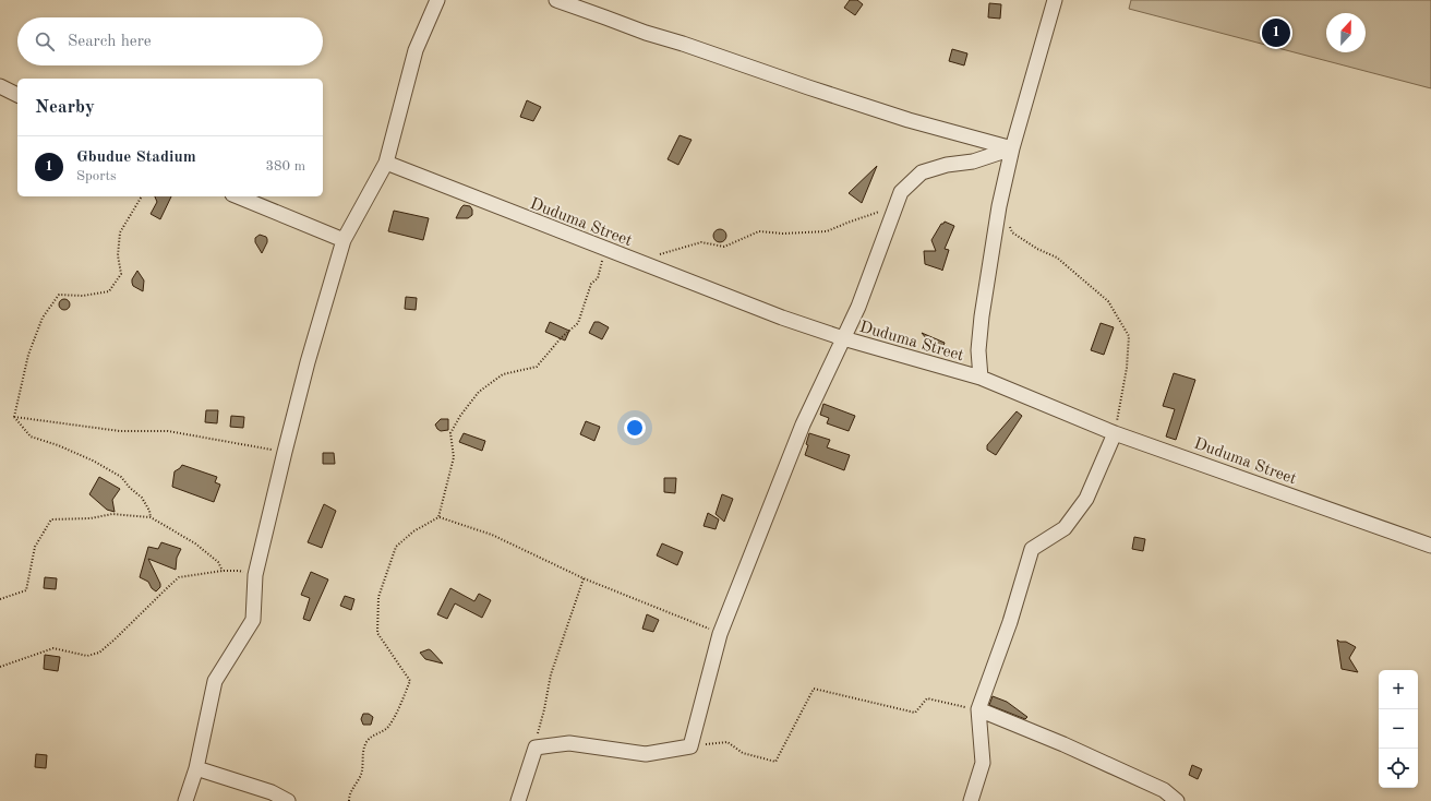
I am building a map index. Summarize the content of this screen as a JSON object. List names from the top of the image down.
{
  "streets": {
    "street": ["Duduma Street"]
  },
  "north": "top",
  "page": {
    "pins": "1",
    "search": "Search here",
    "heading": "Nearby",
    "list": [
      {
        "mark": "1",
        "name": "Gbudue Stadium",
        "note": "Sports",
        "value": "380 m"
      }
    ],
    "map_buttons": ["+", "−"]
  }
}
